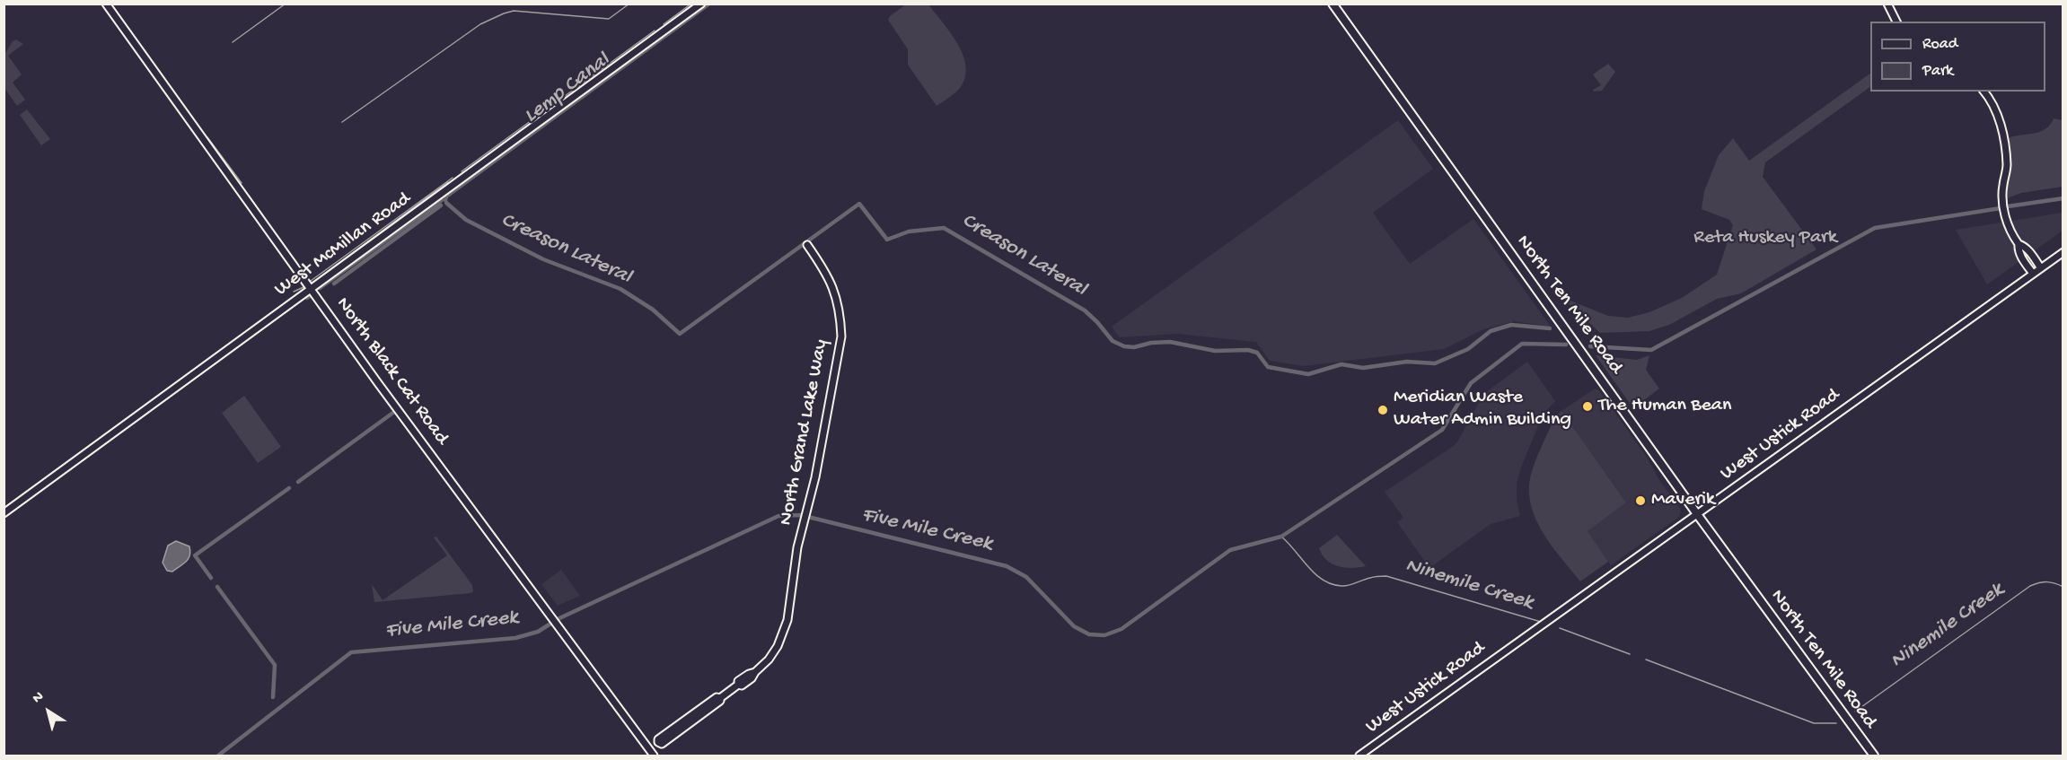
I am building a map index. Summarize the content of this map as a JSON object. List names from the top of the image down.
{
  "streets": {
    "main road": [
      "West McMillan Road",
      "North Ten Mile Road",
      "North Black Cat Road",
      "North Grand Lake Way",
      "West Ustick Road"
    ]
  },
  "crossings": [
    ["West McMillan Road", "North Black Cat Road"],
    ["North Ten Mile Road", "West Ustick Road"],
    ["North Black Cat Road", "North Grand Lake Way"]
  ],
  "water": [
    "Lemp Canal",
    "Creason Lateral",
    "Five Mile Creek",
    "Ninemile Creek"
  ],
  "parks": ["Reta Huskey Park"],
  "places": ["The Human Bean", "Meridian Waste Water Admin Building", "Maverik"],
  "legend": ["Road", "Park"],
  "north": "top left"
}
